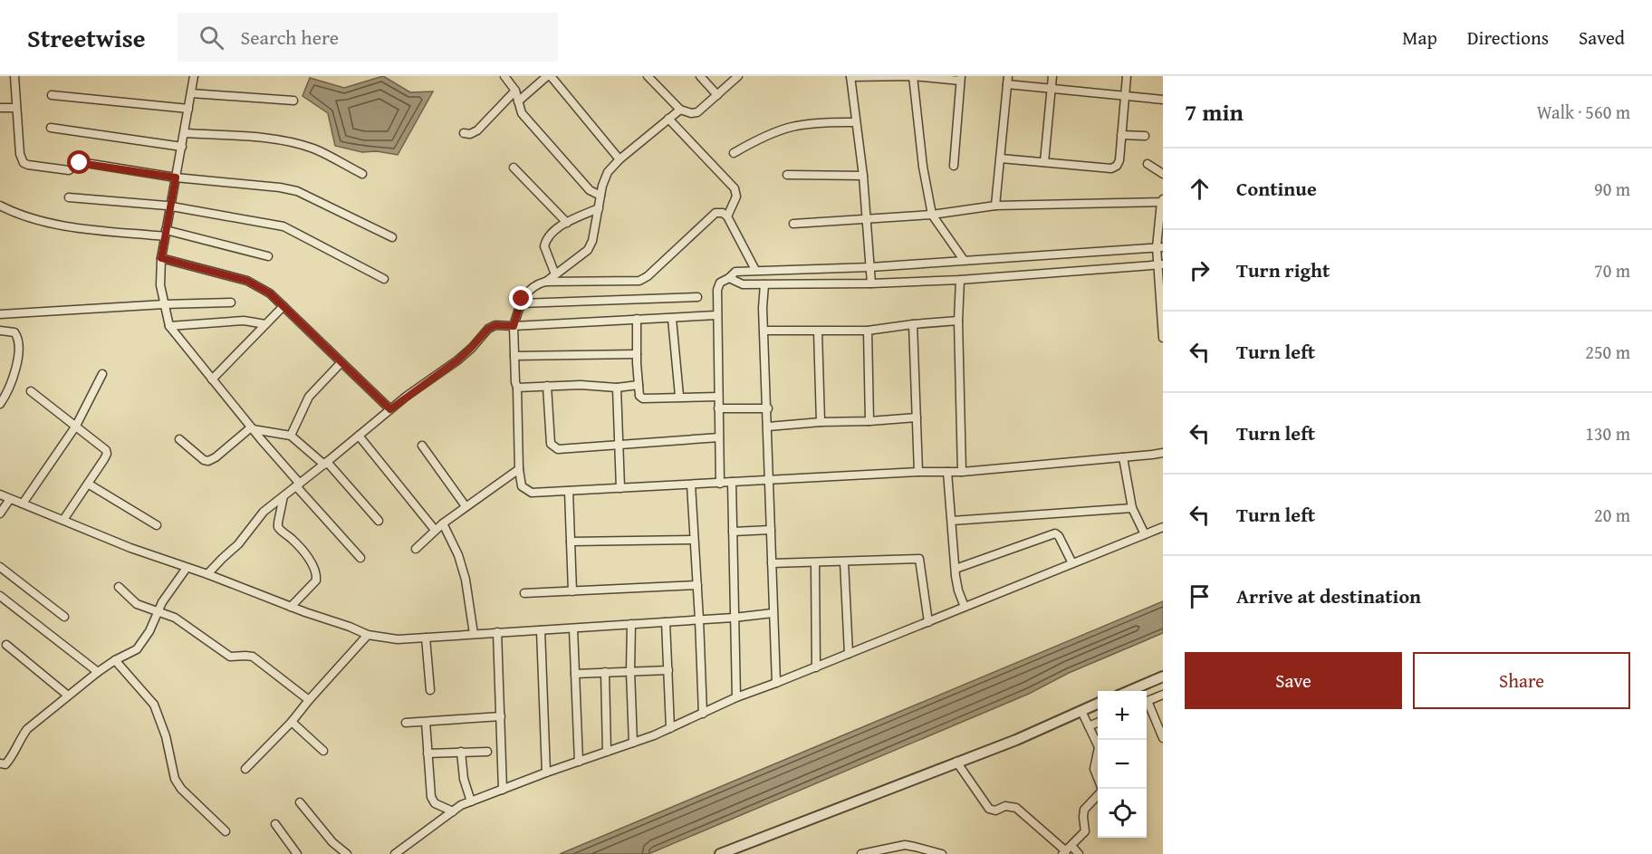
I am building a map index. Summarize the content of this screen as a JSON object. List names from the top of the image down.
{
  "page": {
    "header": "Streetwise",
    "search": "Search here",
    "nav": ["Map", "Directions", "Saved"],
    "heading": ["7 min", "Walk · 560 m"],
    "list": [
      ["Continue", "90 m"],
      ["Turn right", "70 m"],
      ["Turn left", "250 m"],
      ["Turn left", "130 m"],
      ["Turn left", "20 m"],
      "Arrive at destination"
    ],
    "buttons": ["Save", "Share"],
    "map_buttons": ["+", "−"]
  }
}
